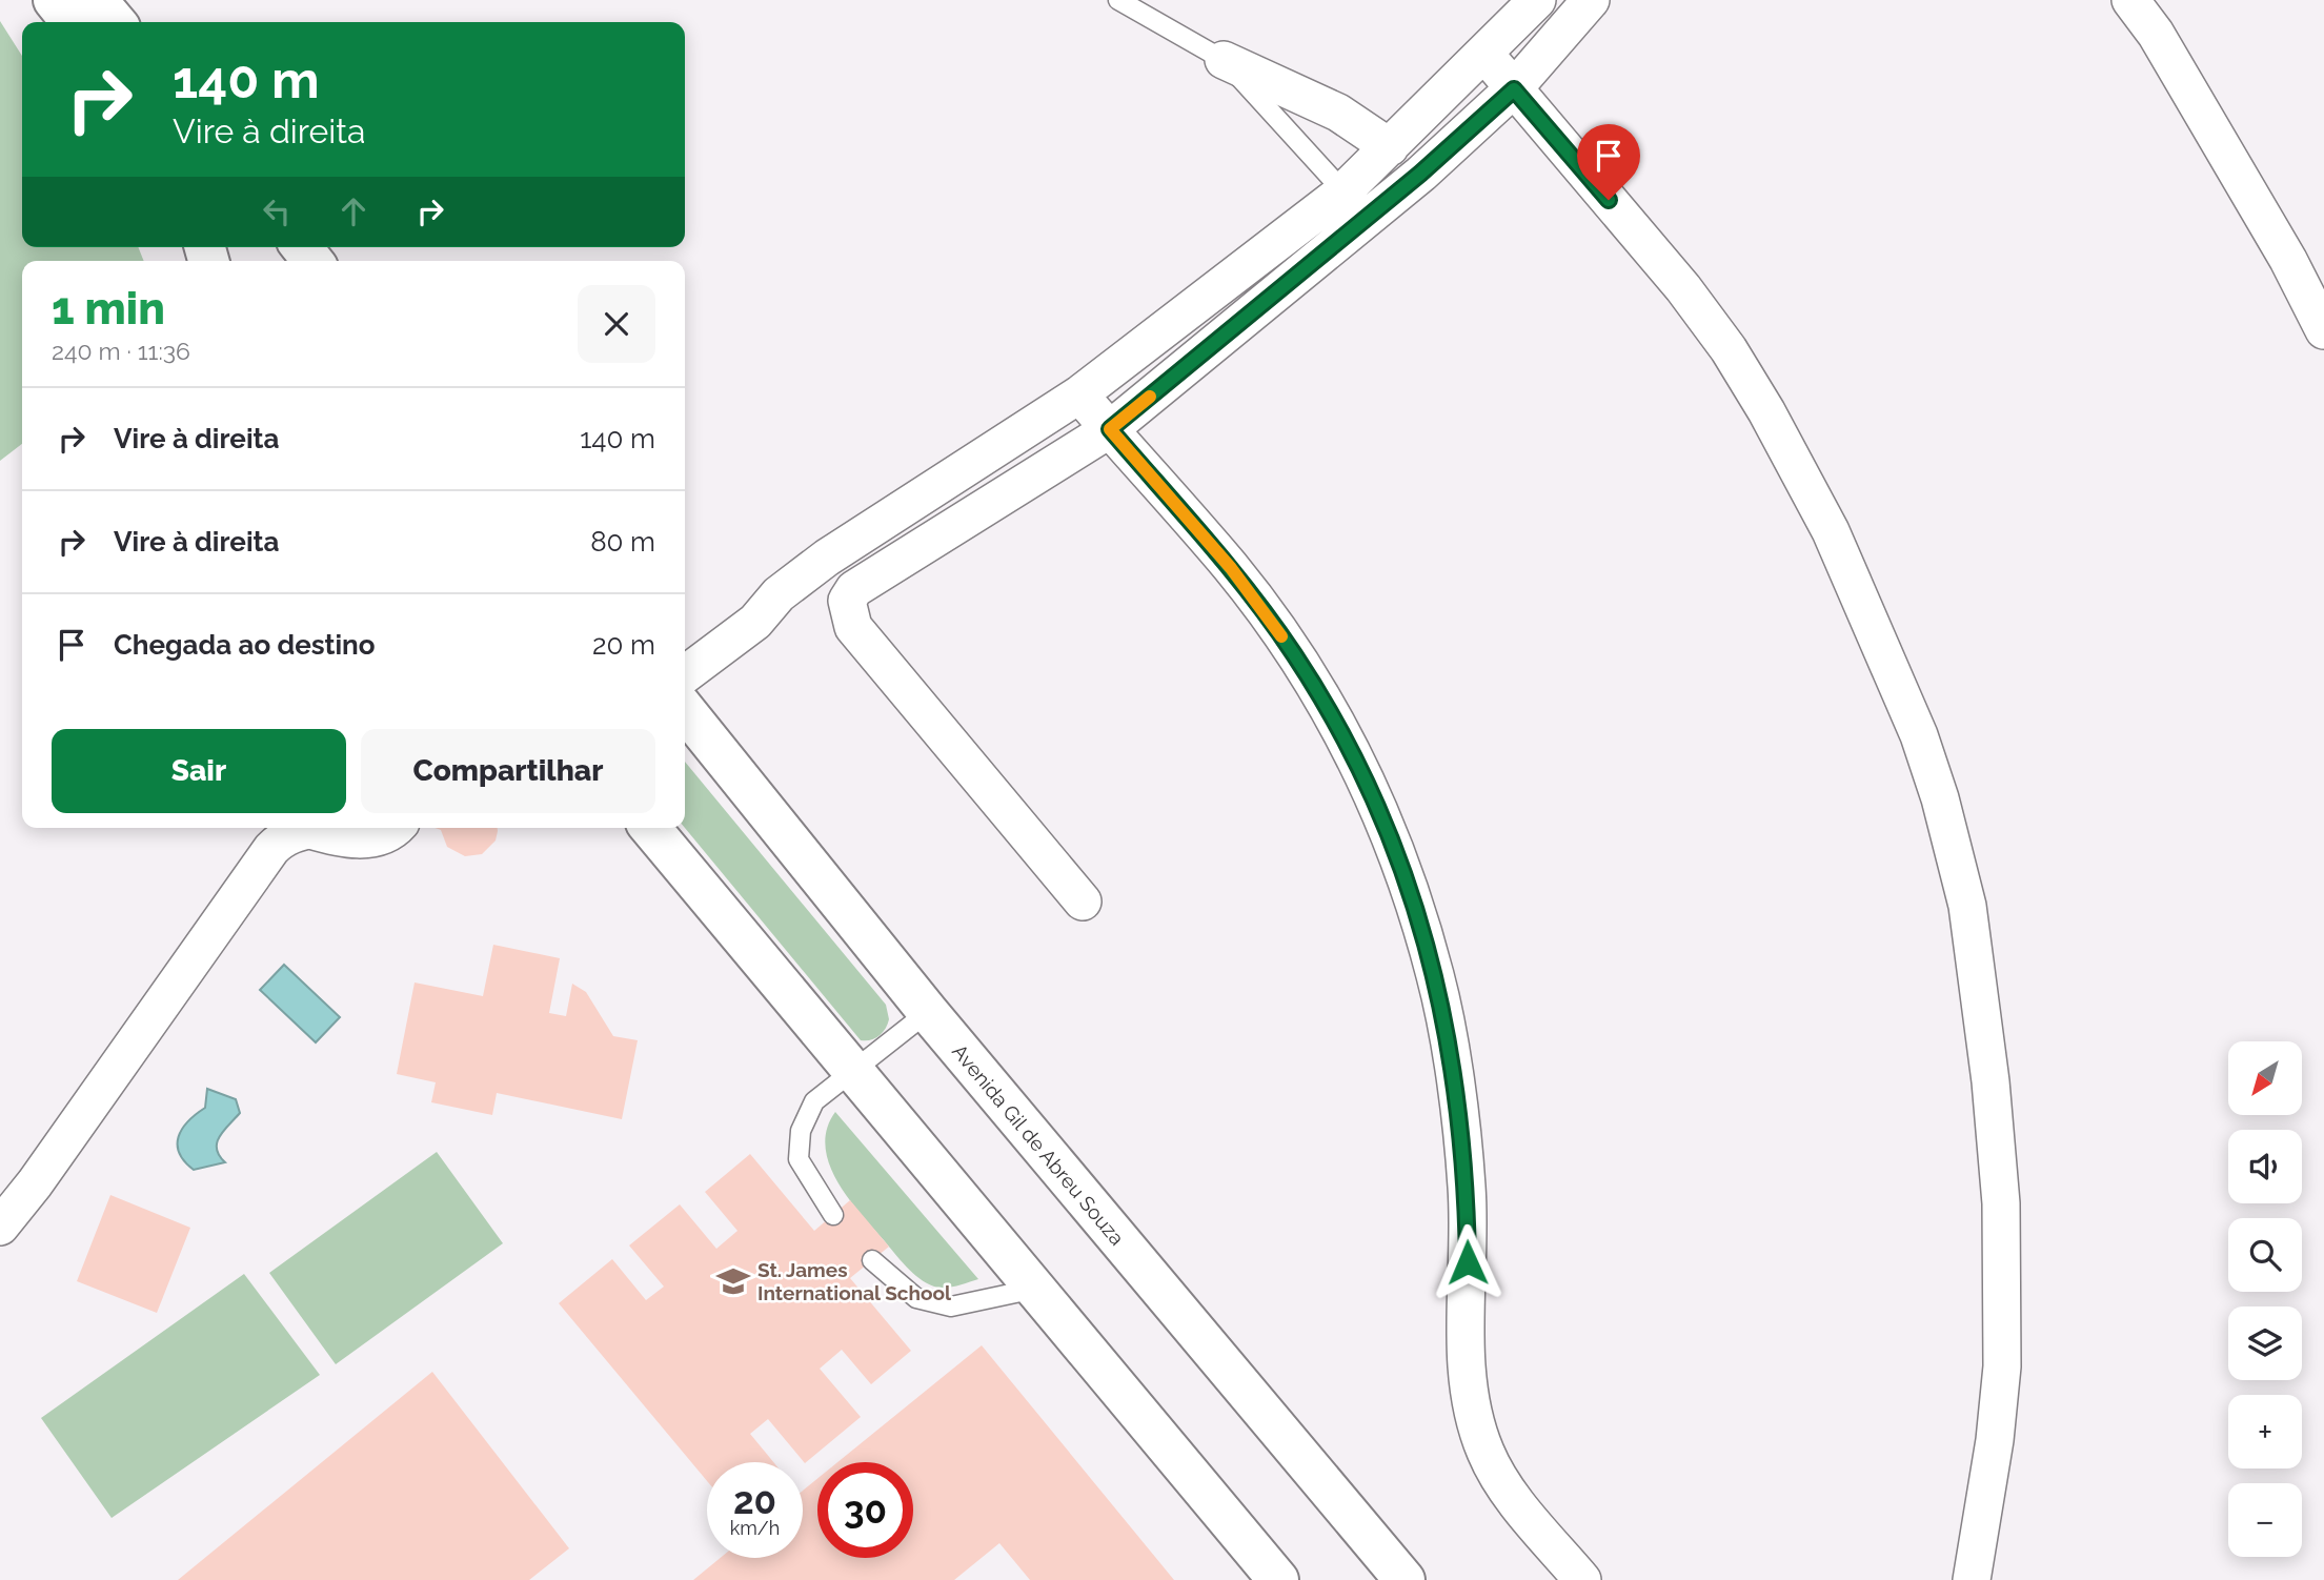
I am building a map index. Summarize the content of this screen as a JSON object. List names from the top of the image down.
{
  "streets": {
    "street": ["Avenida Gil de Abreu Souza"]
  },
  "places": {
    "school or university": ["St. James International School"]
  },
  "north": "bottom left",
  "page": {
    "turn": ["140 m", "Vire à direita"],
    "heading": ["1 min", "240 m · 11:36"],
    "list": [
      {
        "name": "Vire à direita",
        "value": "140 m"
      },
      {
        "name": "Vire à direita",
        "value": "80 m"
      },
      {
        "name": "Chegada ao destino",
        "value": "20 m"
      }
    ],
    "buttons": ["Sair", "Compartilhar"],
    "map_buttons": ["+", "−"],
    "speed": "20 km/h",
    "limit": "30"
  }
}
